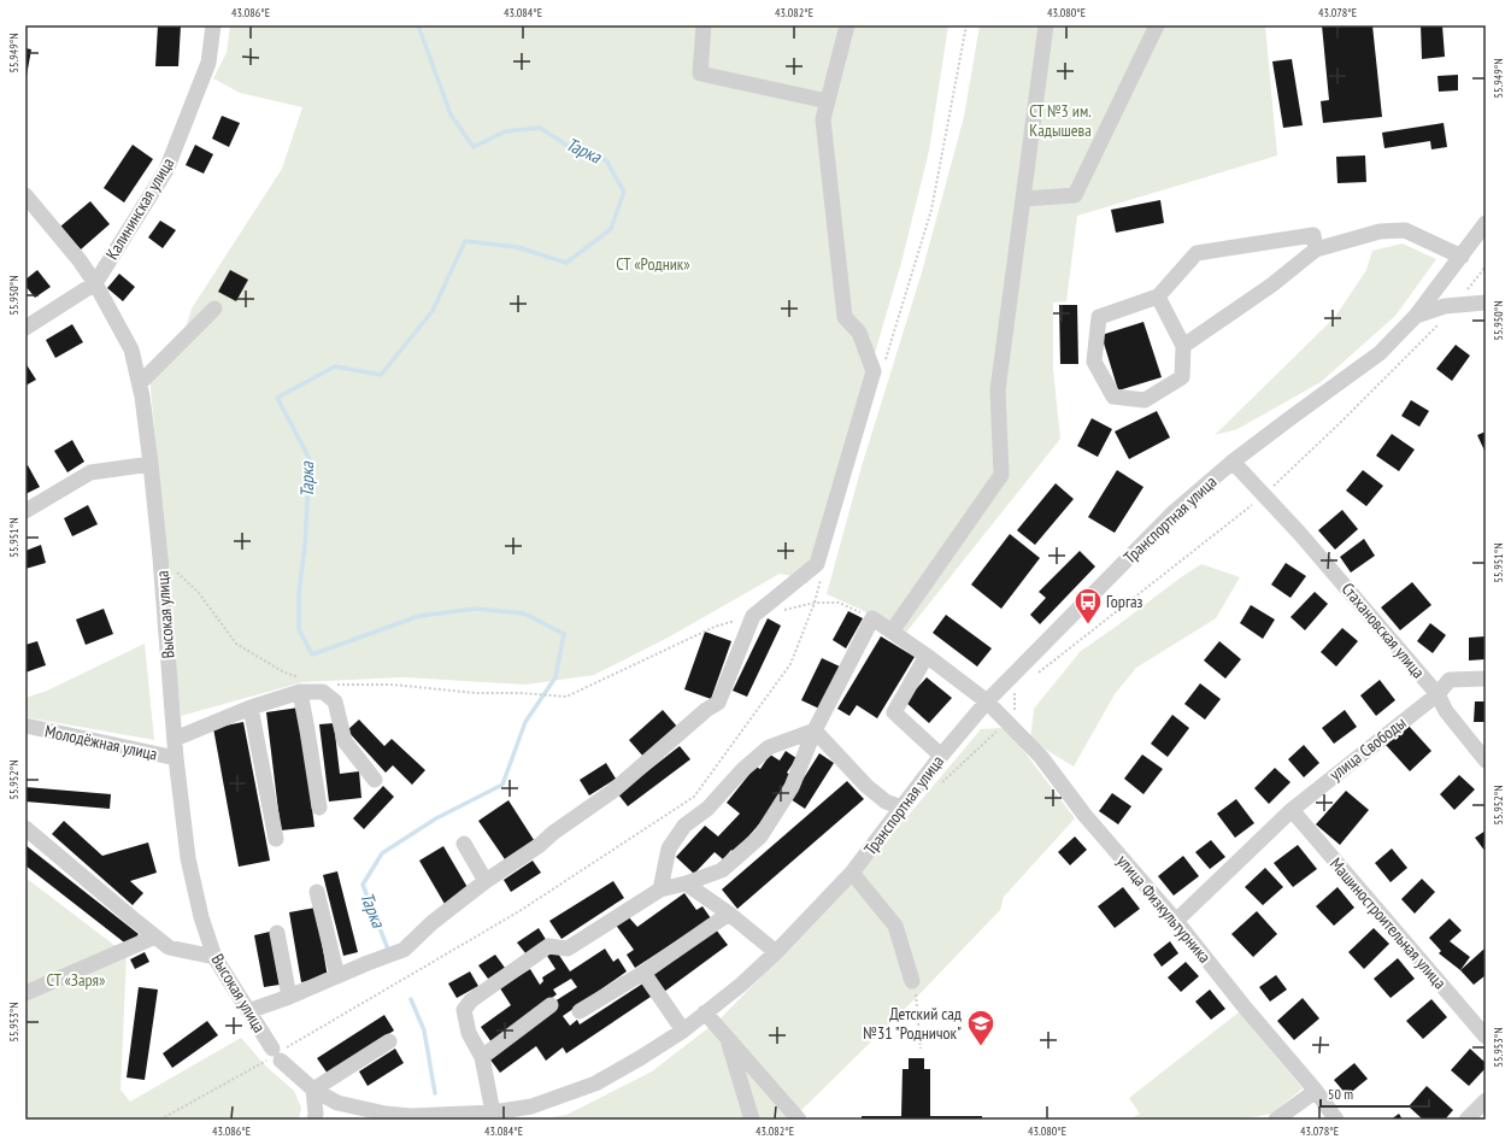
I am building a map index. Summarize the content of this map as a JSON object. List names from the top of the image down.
{
  "streets": {
    "street": [
      "Калининская улица",
      "Транспортная улица",
      "Высокая улица",
      "Стахановская улица",
      "Молодёжная улица",
      "улица Свободы",
      "улица Физкультурника",
      "Машиностроительная улица"
    ]
  },
  "crossings": [
    ["Калининская улица", "Высокая улица"],
    ["Транспортная улица", "Высокая улица"],
    ["Транспортная улица", "Стахановская улица"],
    ["Транспортная улица", "улица Физкультурника"],
    ["Высокая улица", "Молодёжная улица"],
    ["Стахановская улица", "улица Свободы"],
    ["улица Свободы", "улица Физкультурника"],
    ["улица Свободы", "Машиностроительная улица"]
  ],
  "water": ["Тарка"],
  "parks": ["СТ №3 им. Кадышева", "СТ «Родник»", "СТ «Заря»"],
  "places": {
    "bus stop": ["Горгаз"],
    "school or university": ["Детский сад №31 \"Родничок\""]
  },
  "scale_bar": "50 m",
  "coordinates": [
    "43.086°E",
    "43.084°E",
    "43.082°E",
    "43.080°E",
    "43.078°E",
    "55.949°N",
    "55.950°N",
    "55.951°N",
    "55.952°N",
    "55.953°N"
  ]
}
